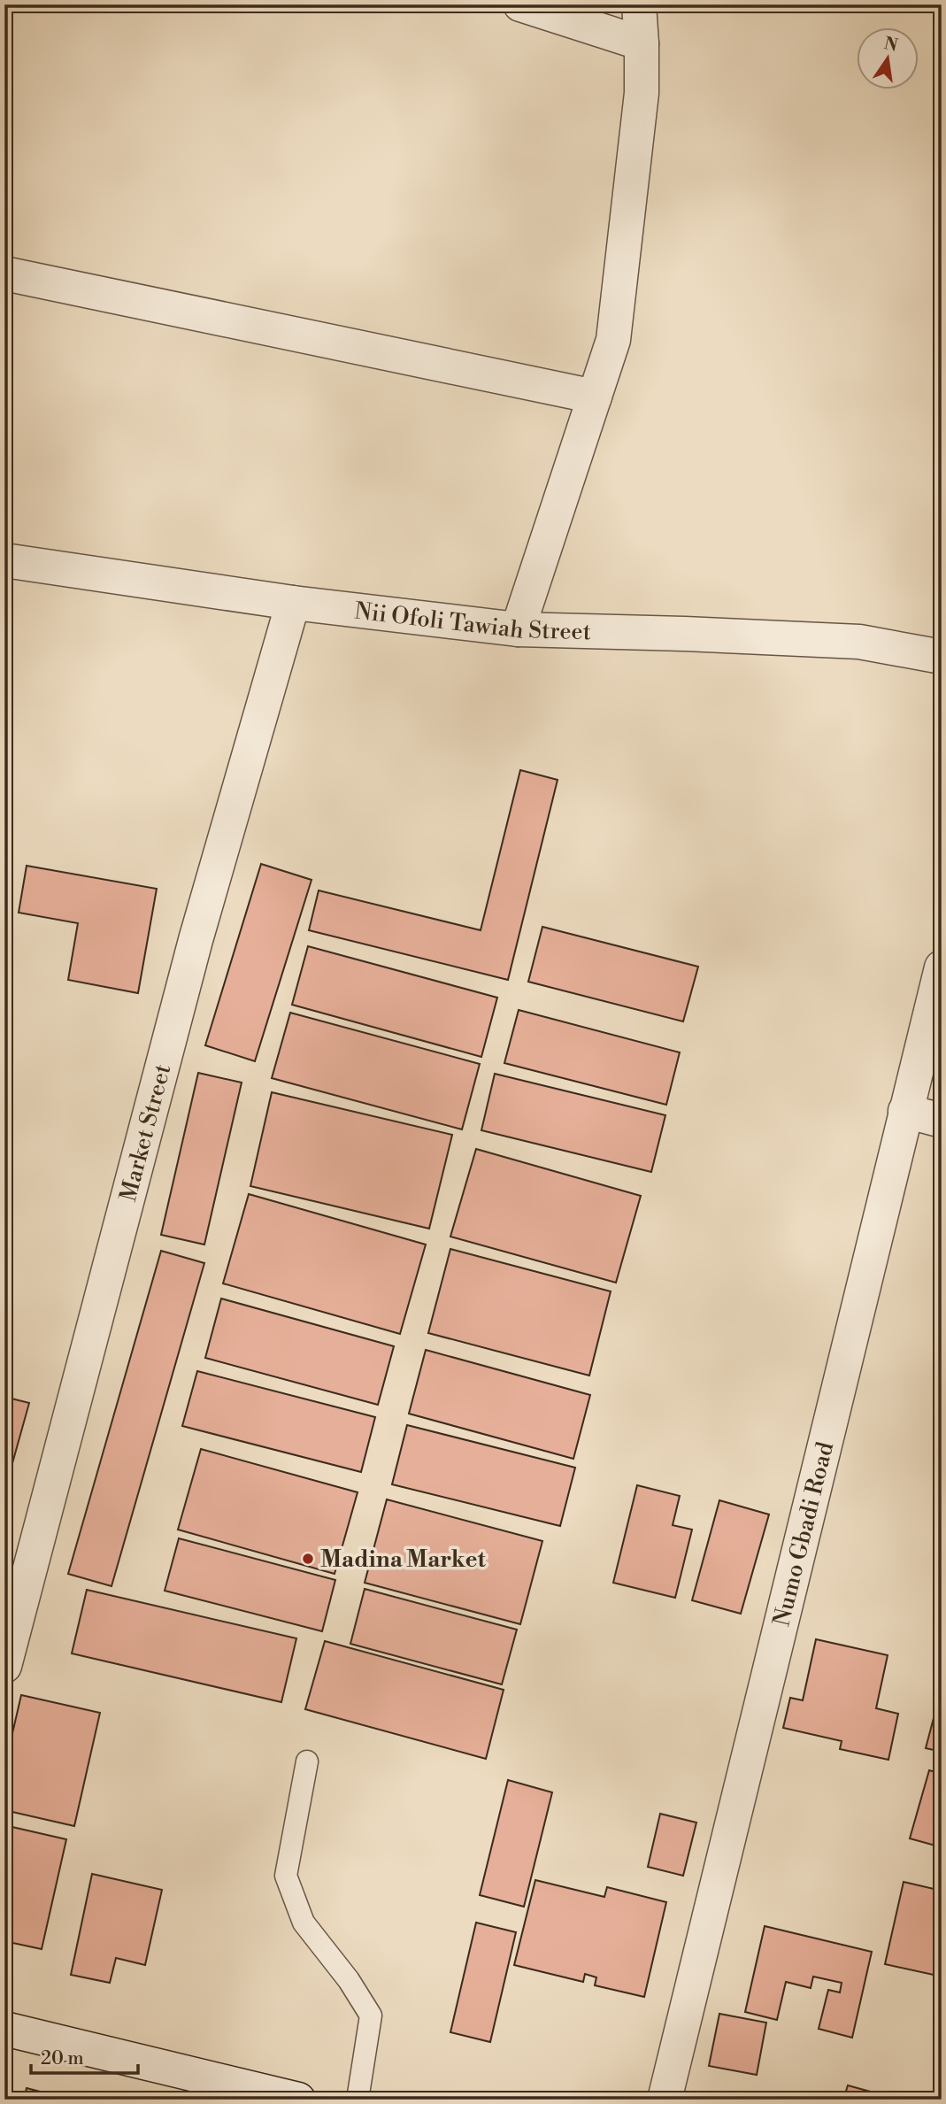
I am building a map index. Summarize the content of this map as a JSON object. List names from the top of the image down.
{
  "streets": {
    "street": ["Nii Ofoli Tawiah Street", "Market Street", "Numo Gbadi Road"]
  },
  "crossings": [
    ["Nii Ofoli Tawiah Street", "Market Street"]
  ],
  "places": ["Madina Market"],
  "scale_bar": "20 m",
  "north": "top"
}
